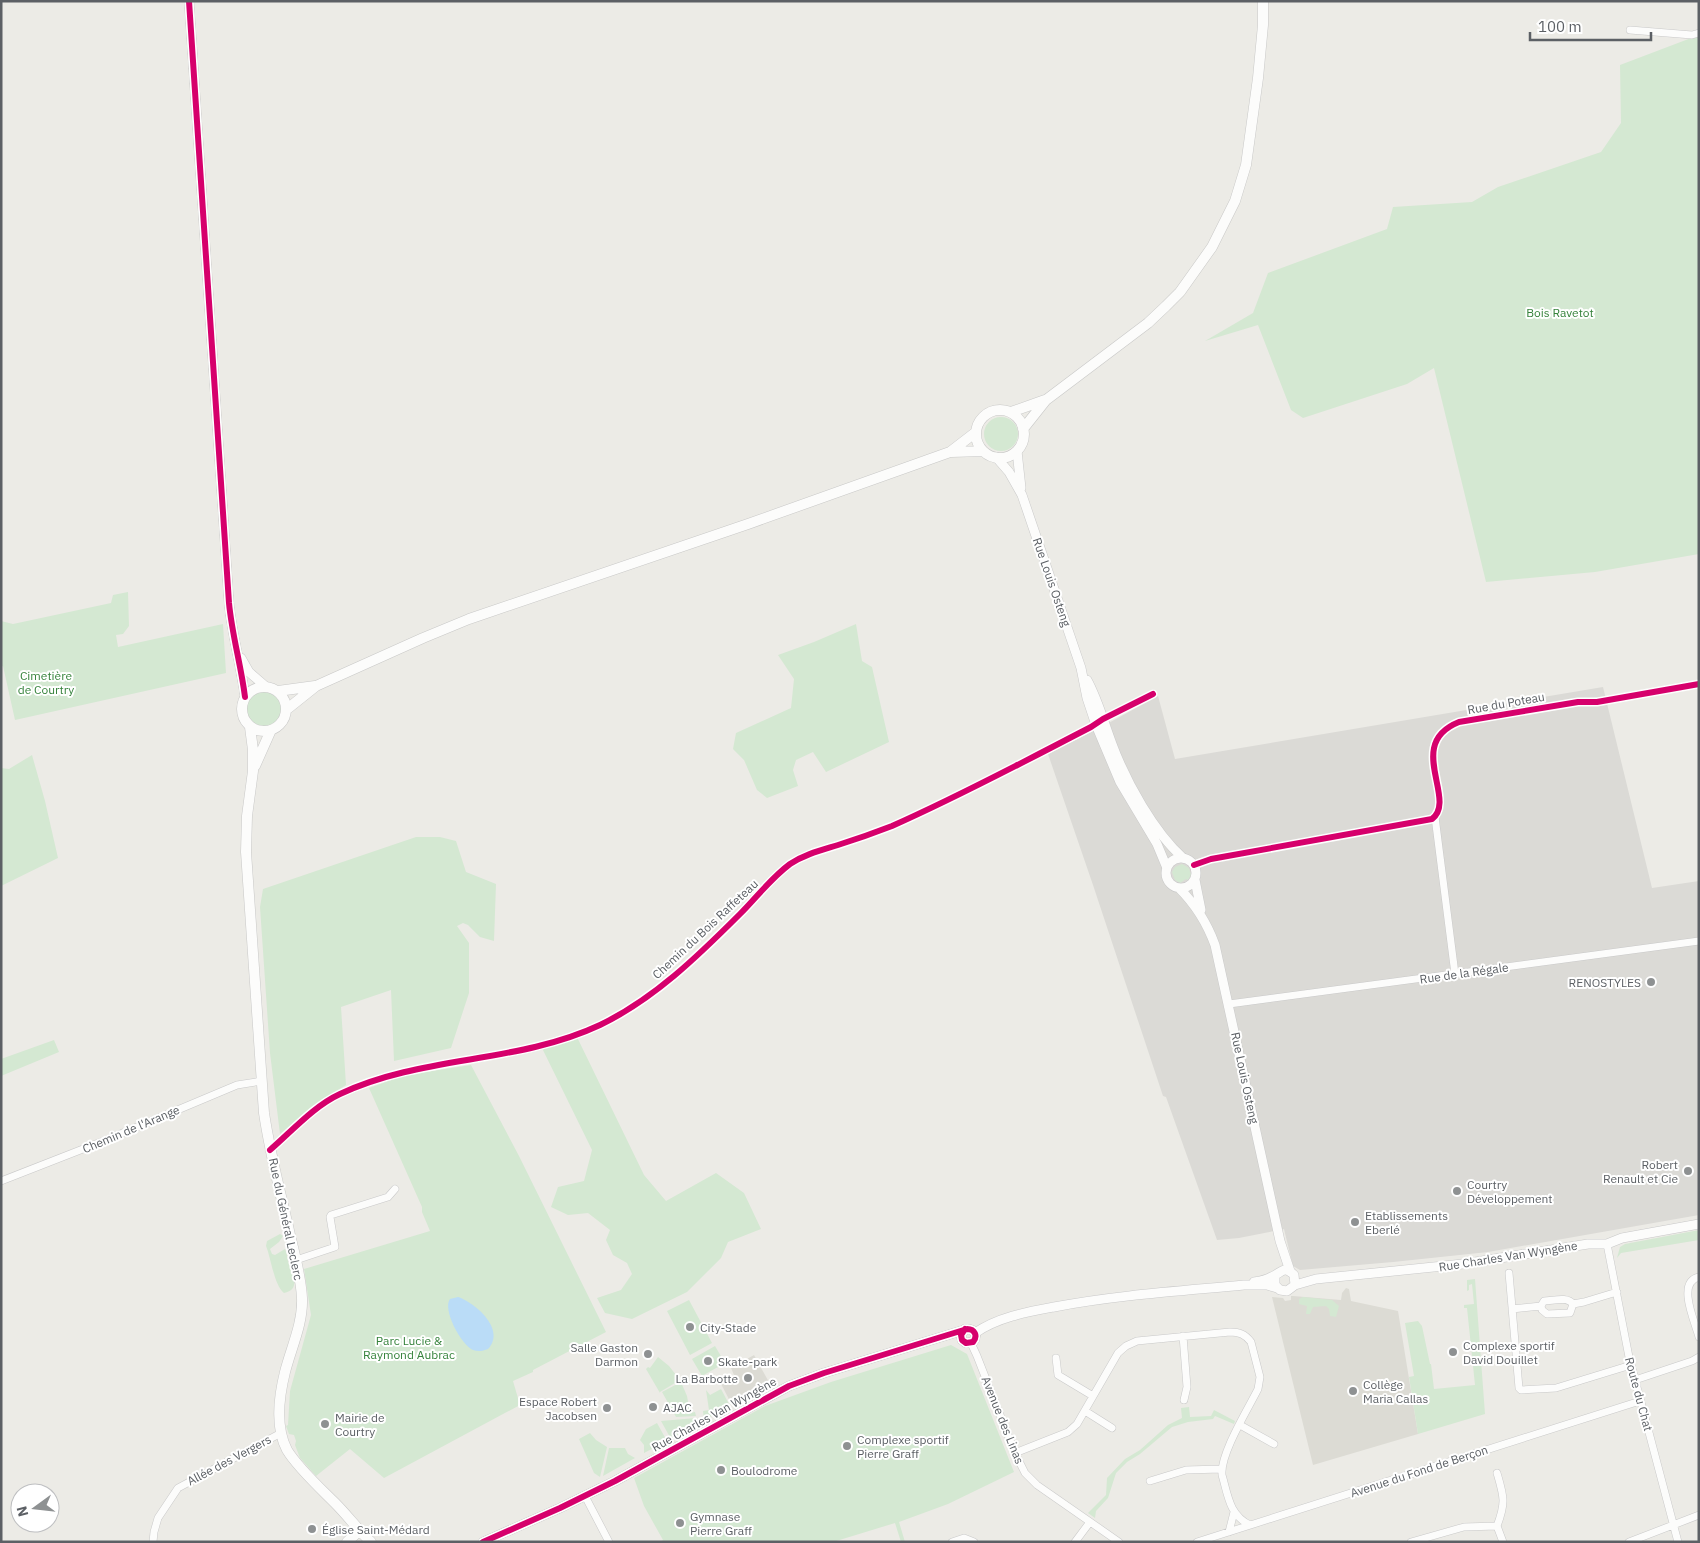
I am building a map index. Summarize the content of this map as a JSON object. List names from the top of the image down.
{
  "streets": {
    "main road": ["Rue du Général Leclerc"],
    "street": [
      "Rue Louis Osteng",
      "Rue du Poteau",
      "Chemin du Bois Raffeteau",
      "Rue de la Régale",
      "Chemin de l'Arange",
      "Rue Charles Van Wyngène",
      "Route du Chat",
      "Avenue des Linas",
      "Allée des Vergers",
      "Avenue du Fond de Berçon"
    ]
  },
  "crossings": [
    ["Rue Louis Osteng", "Chemin du Bois Raffeteau"],
    ["Rue Louis Osteng", "Rue de la Régale"],
    ["Rue Louis Osteng", "Rue Charles Van Wyngène"],
    ["Rue du Poteau", "Rue de la Régale"],
    ["Chemin du Bois Raffeteau", "Rue du Général Leclerc"],
    ["Chemin de l'Arange", "Rue du Général Leclerc"],
    ["Rue du Général Leclerc", "Allée des Vergers"],
    ["Rue Charles Van Wyngène", "Route du Chat"],
    ["Rue Charles Van Wyngène", "Avenue des Linas"],
    ["Route du Chat", "Avenue du Fond de Berçon"]
  ],
  "parks": ["Bois Ravetot", "Cimetière de Courtry", "Parc Lucie & Raymond Aubrac"],
  "places": [
    "RENOSTYLES",
    "Robert Renault et Cie",
    "Courtry Développement",
    "Etablissements Eberlé",
    "City-Stade",
    "Complexe sportif David Douillet",
    "Salle Gaston Darmon",
    "Skate-park",
    "La Barbotte",
    "Collège Maria Callas",
    "AJAC",
    "Espace Robert Jacobsen",
    "Mairie de Courtry",
    "Complexe sportif Pierre Graff",
    "Boulodrome",
    "Gymnase Pierre Graff",
    "Église Saint-Médard"
  ],
  "scale_bar": "100 m",
  "north": "left"
}
